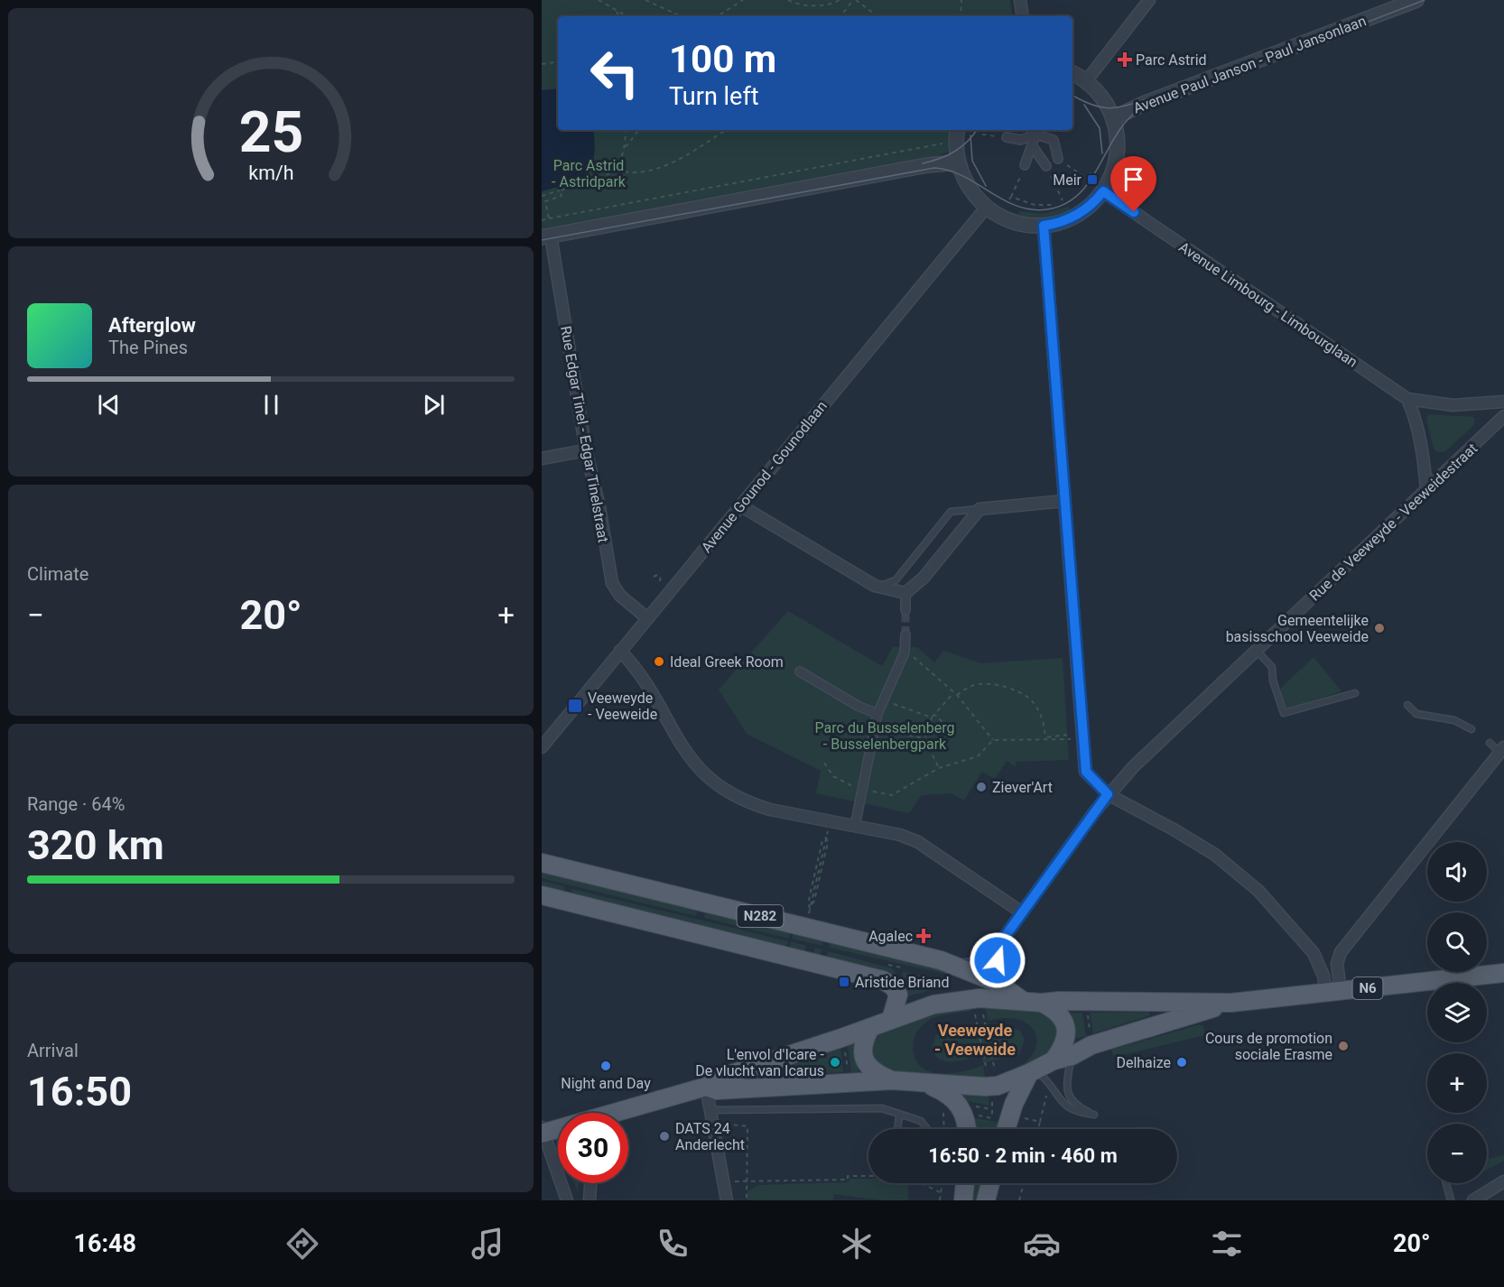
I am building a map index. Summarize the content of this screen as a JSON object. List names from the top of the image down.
{
  "streets": {
    "main road": ["N282", "N6"],
    "street": [
      "Avenue Paul Janson - Paul Jansonlaan",
      "Avenue Limbourg - Limbourglaan",
      "Rue Edgar Tinel - Edgar Tinelstraat",
      "Avenue Gounod - Gounodlaan",
      "Rue de Veeweyde - Veeweidestraat"
    ]
  },
  "crossings": [
    ["Rue Edgar Tinel - Edgar Tinelstraat", "Avenue Gounod - Gounodlaan"],
    ["Rue de Veeweyde - Veeweidestraat", "N282"],
    ["N282", "N6"]
  ],
  "districts": ["Veeweyde - Veeweide"],
  "parks": ["Parc Astrid - Astridpark", "Parc du Busselenberg - Busselenbergpark"],
  "places": {
    "health": ["Parc Astrid", "Agalec"],
    "transit": ["Meir", "Veeweyde - Veeweide", "Aristide Briand"],
    "other": [
      "Gemeentelijke basisschool Veeweide",
      "Ideal Greek Room",
      "Ziever'Art",
      "Cours de promotion sociale Erasme",
      "L'envol d'Icare - De vlucht van Icarus",
      "Delhaize",
      "Night and Day",
      "DATS 24 Anderlecht"
    ]
  },
  "page": {
    "turn": ["100 m", "Turn left"],
    "song": ["Afterglow", "The Pines"],
    "tile": [
      "Climate",
      ["Range · 64%", "320 km"],
      ["Arrival", "16:50"]
    ],
    "heat": ["−", "20°", "+"],
    "map_buttons": ["+", "−"],
    "limit": "30",
    "trip": "16:50 · 2 min · 460 m",
    "tabs": ["16:48", "20°"],
    "gauge": ["25", "km/h"]
  }
}
